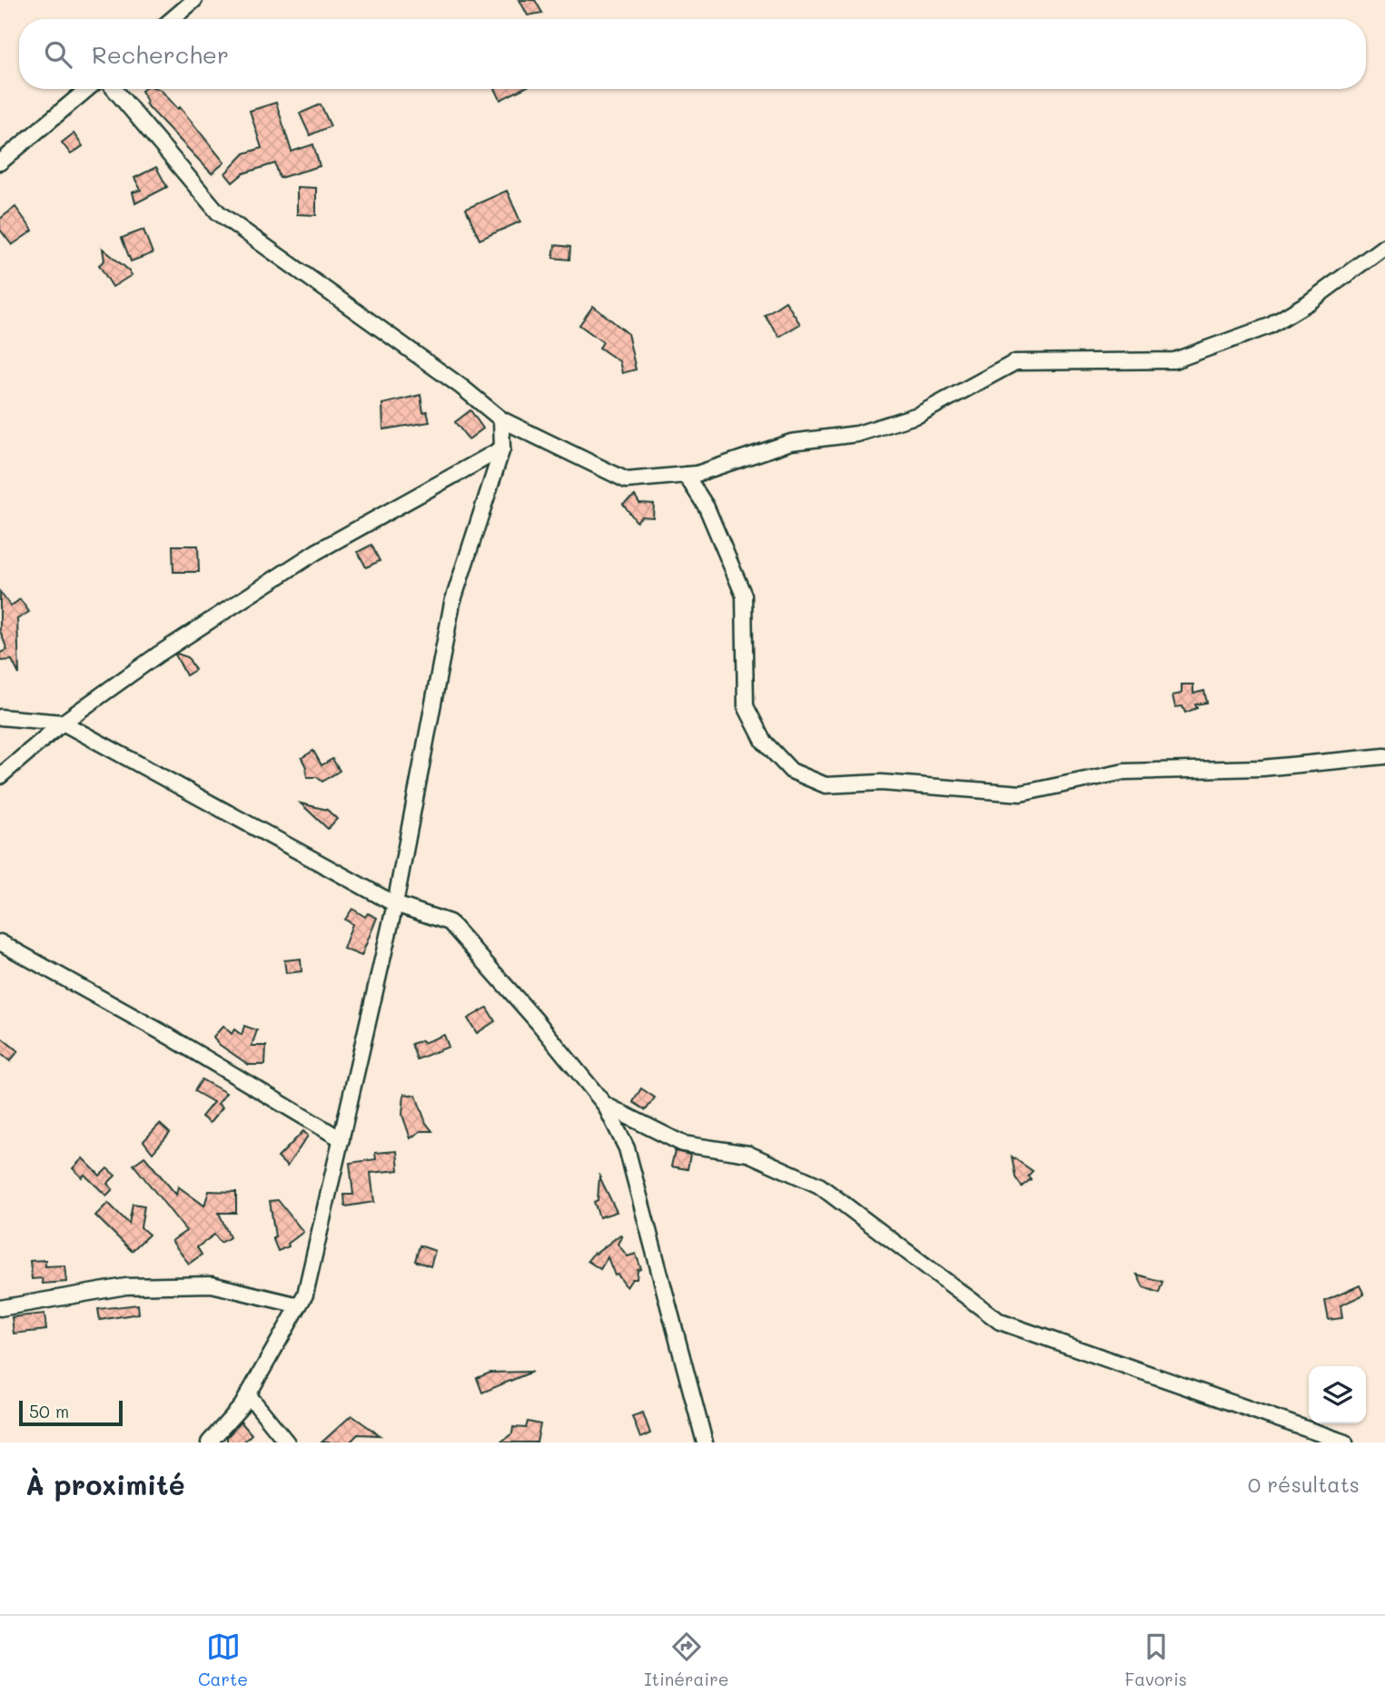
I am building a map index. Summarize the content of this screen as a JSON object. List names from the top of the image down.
{
  "scale_bar": "50 m",
  "page": {
    "search": "Rechercher",
    "scale": "50 m",
    "heading": ["À proximité", "0 résultats"],
    "nav": ["Carte", "Itinéraire", "Favoris"]
  }
}
